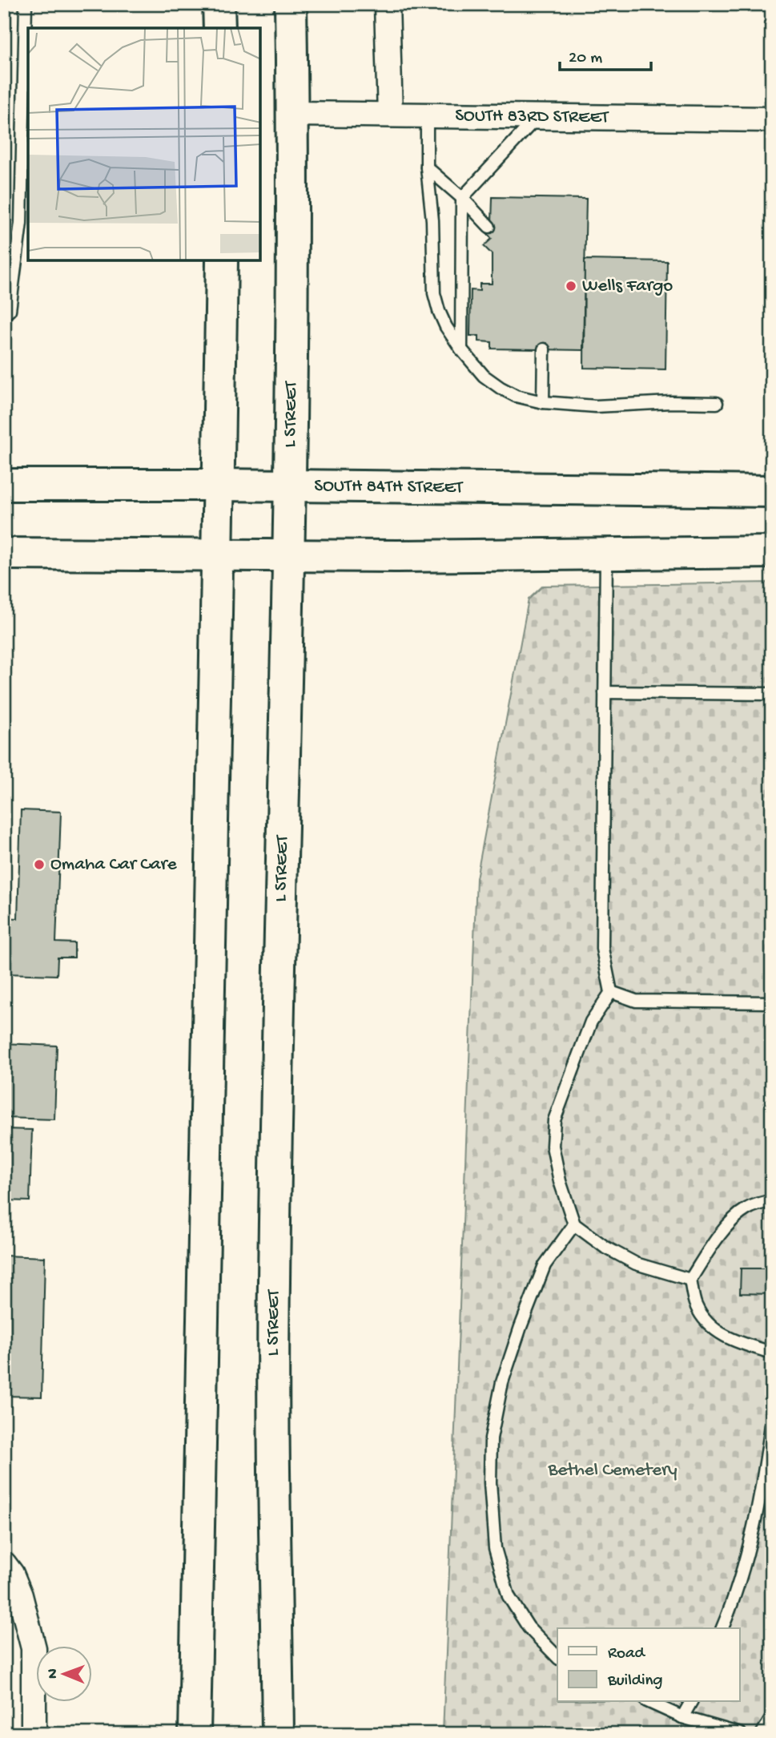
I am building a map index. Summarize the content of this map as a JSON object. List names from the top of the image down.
{
  "streets": {
    "main road": ["L STREET", "SOUTH 84TH STREET"],
    "street": ["SOUTH 83RD STREET"]
  },
  "crossings": [
    ["SOUTH 83RD STREET", "L STREET"],
    ["L STREET", "SOUTH 84TH STREET"]
  ],
  "parks": ["Bethel Cemetery"],
  "places": ["Wells Fargo", "Omaha Car Care"],
  "legend": ["Road", "Building"],
  "scale_bar": "20 m",
  "north": "left"
}
